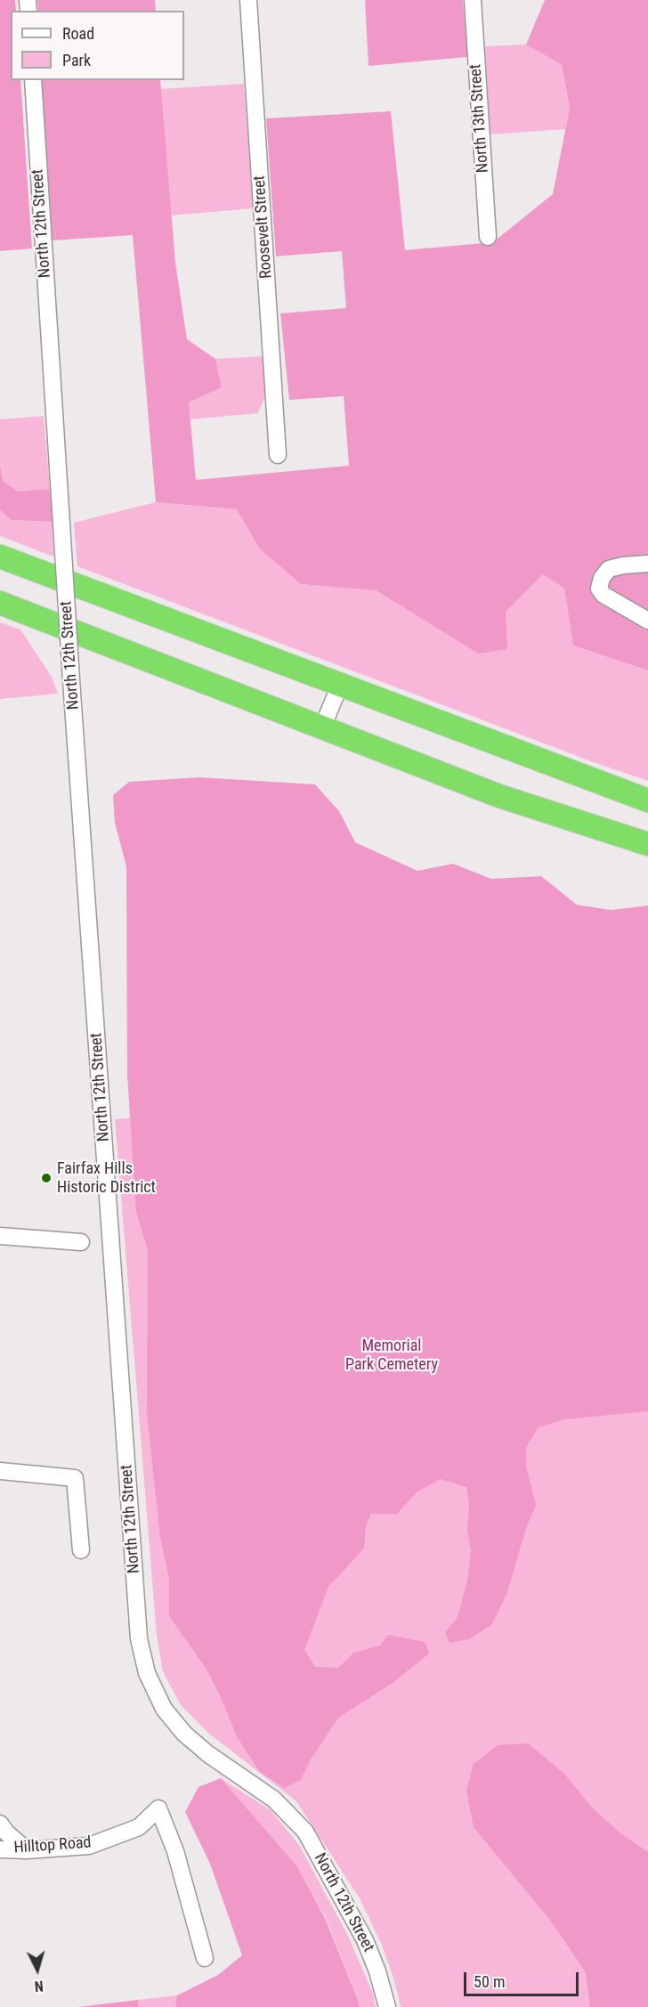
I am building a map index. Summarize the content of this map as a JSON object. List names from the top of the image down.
{
  "streets": {
    "street": [
      "North 13th Street",
      "North 12th Street",
      "Roosevelt Street",
      "Hilltop Road"
    ]
  },
  "parks": ["Memorial Park Cemetery"],
  "places": ["Fairfax Hills Historic District"],
  "legend": ["Road", "Park"],
  "scale_bar": "50 m",
  "north": "bottom"
}
